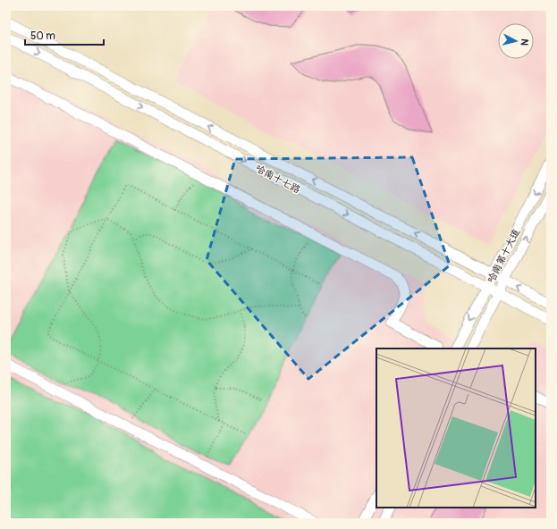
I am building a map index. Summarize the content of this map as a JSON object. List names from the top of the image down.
{
  "streets": {
    "street": ["哈南十七路", "哈南第十大道"]
  },
  "crossings": [
    ["哈南十七路", "哈南第十大道"]
  ],
  "scale_bar": "50 m",
  "north": "right"
}
